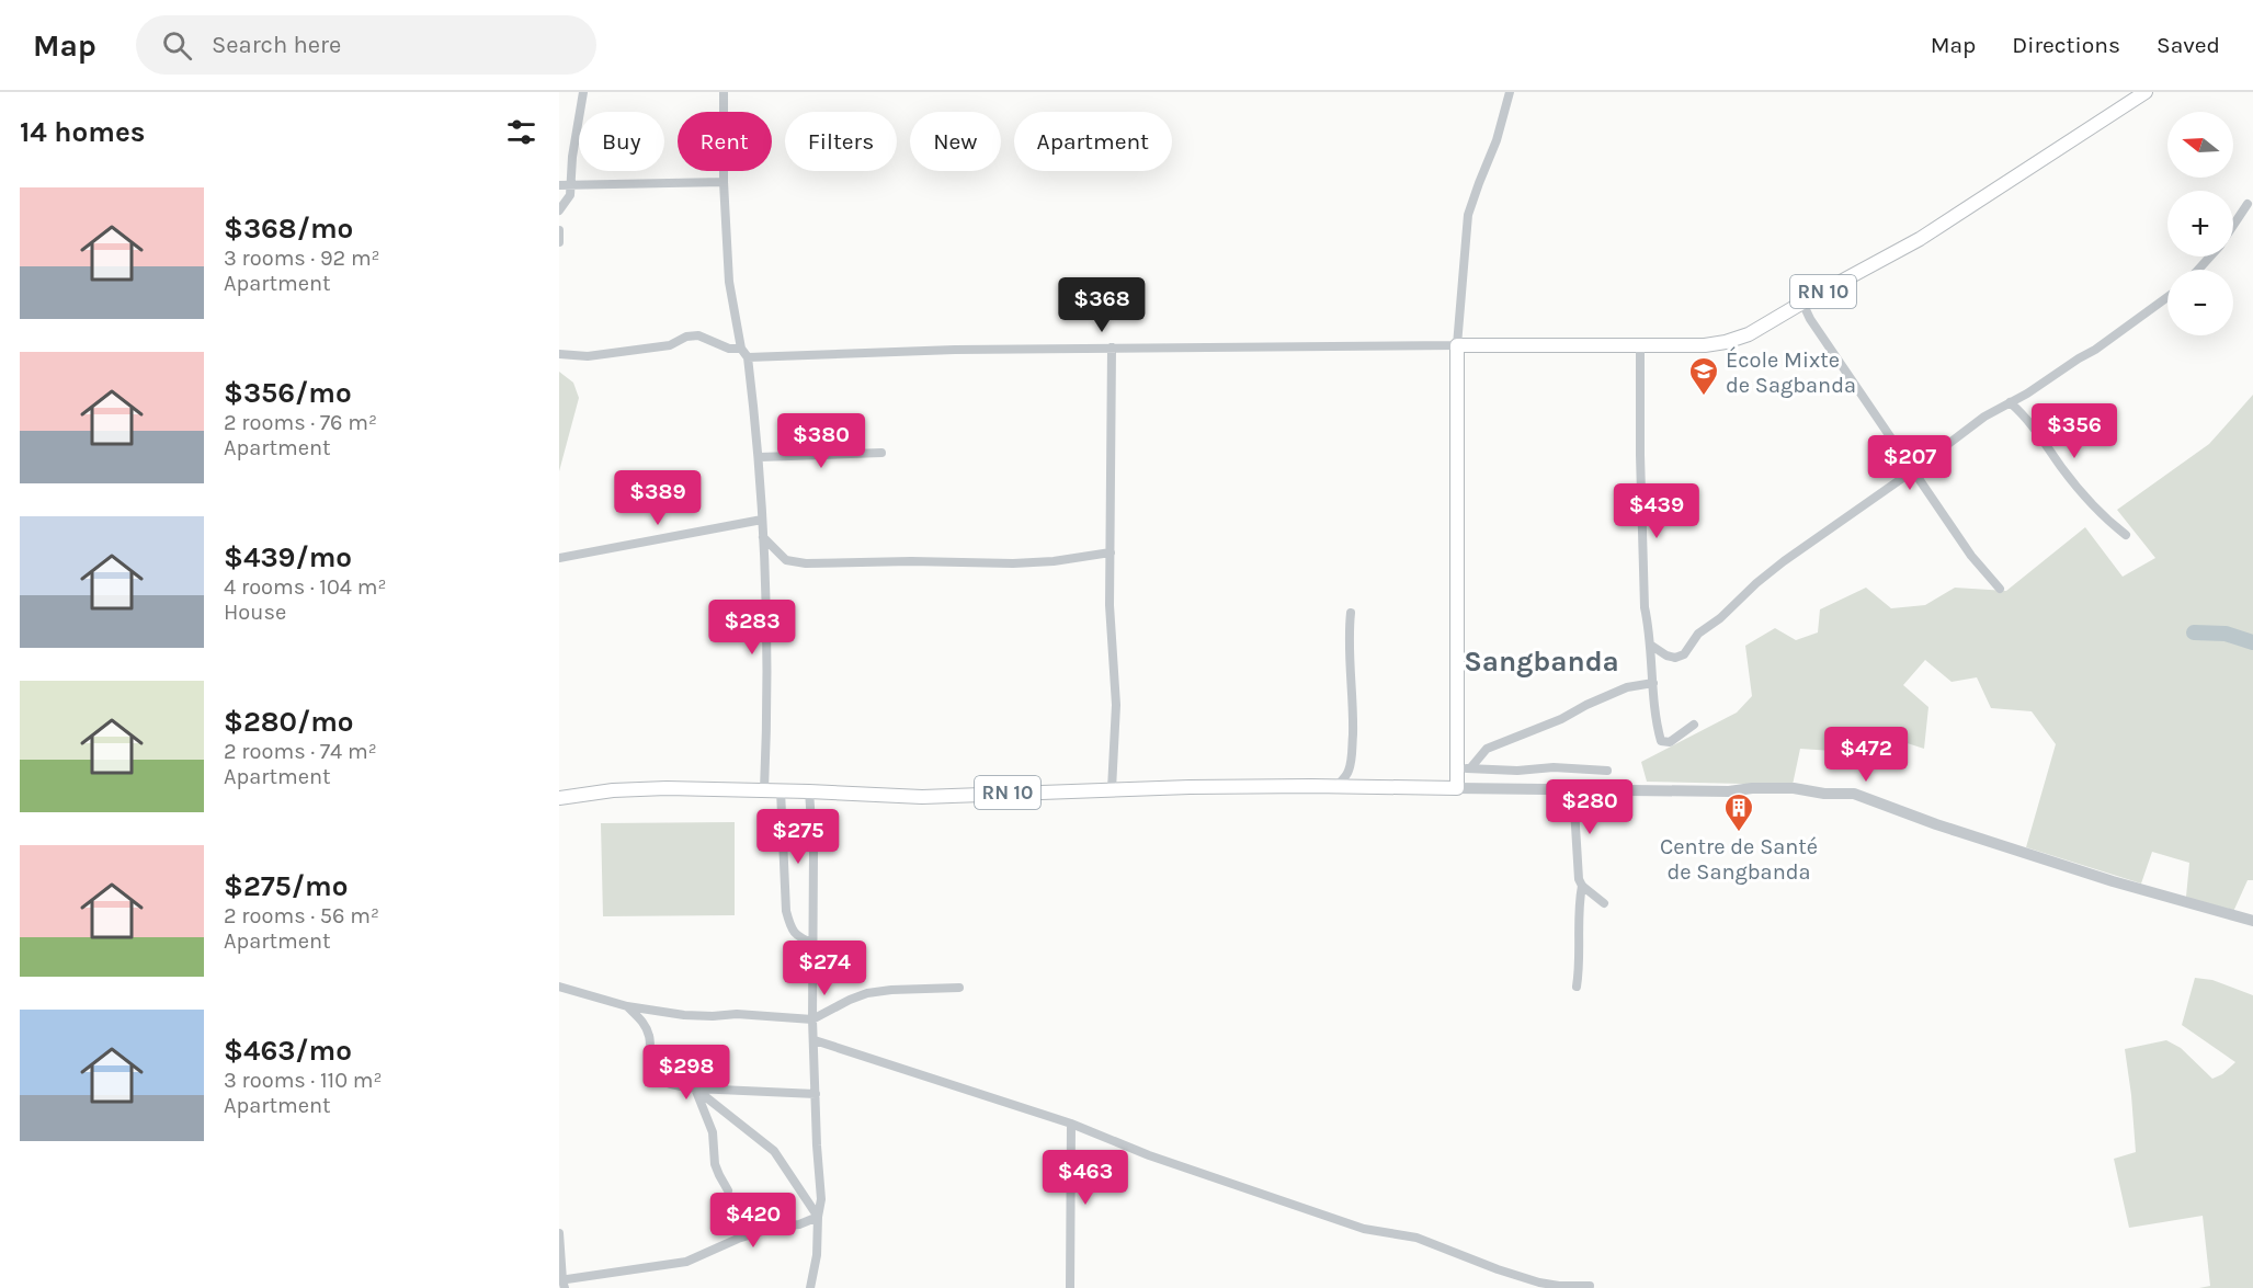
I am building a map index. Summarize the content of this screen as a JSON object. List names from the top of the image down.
{
  "streets": {
    "main road": ["RN 10"]
  },
  "districts": ["Sangbanda"],
  "places": {
    "school or university": ["École Mixte de Sagbanda"],
    "building": ["Centre de Santé de Sangbanda"]
  },
  "north": "left",
  "page": {
    "header": "Map",
    "search": "Search here",
    "nav": ["Map", "Directions", "Saved"],
    "heading": "14 homes",
    "map_buttons": ["+", "−"],
    "chip": [
      "Buy",
      "Rent",
      "Filters",
      "New",
      "Apartment"
    ],
    "list": [
      {
        "name": "$368/mo",
        "note": "3 rooms · 92 m² · Apartment"
      },
      {
        "name": "$356/mo",
        "note": "2 rooms · 76 m² · Apartment"
      },
      {
        "name": "$439/mo",
        "note": "4 rooms · 104 m² · House"
      },
      {
        "name": "$280/mo",
        "note": "2 rooms · 74 m² · Apartment"
      },
      {
        "name": "$275/mo",
        "note": "2 rooms · 56 m² · Apartment"
      },
      {
        "name": "$463/mo",
        "note": "3 rooms · 110 m² · Apartment"
      }
    ],
    "price": [
      "$368",
      "$356",
      "$380",
      "$207",
      "$389",
      "$439",
      "$283",
      "$472",
      "$280",
      "$275",
      "$274",
      "$298",
      "$463",
      "$420"
    ]
  }
}
